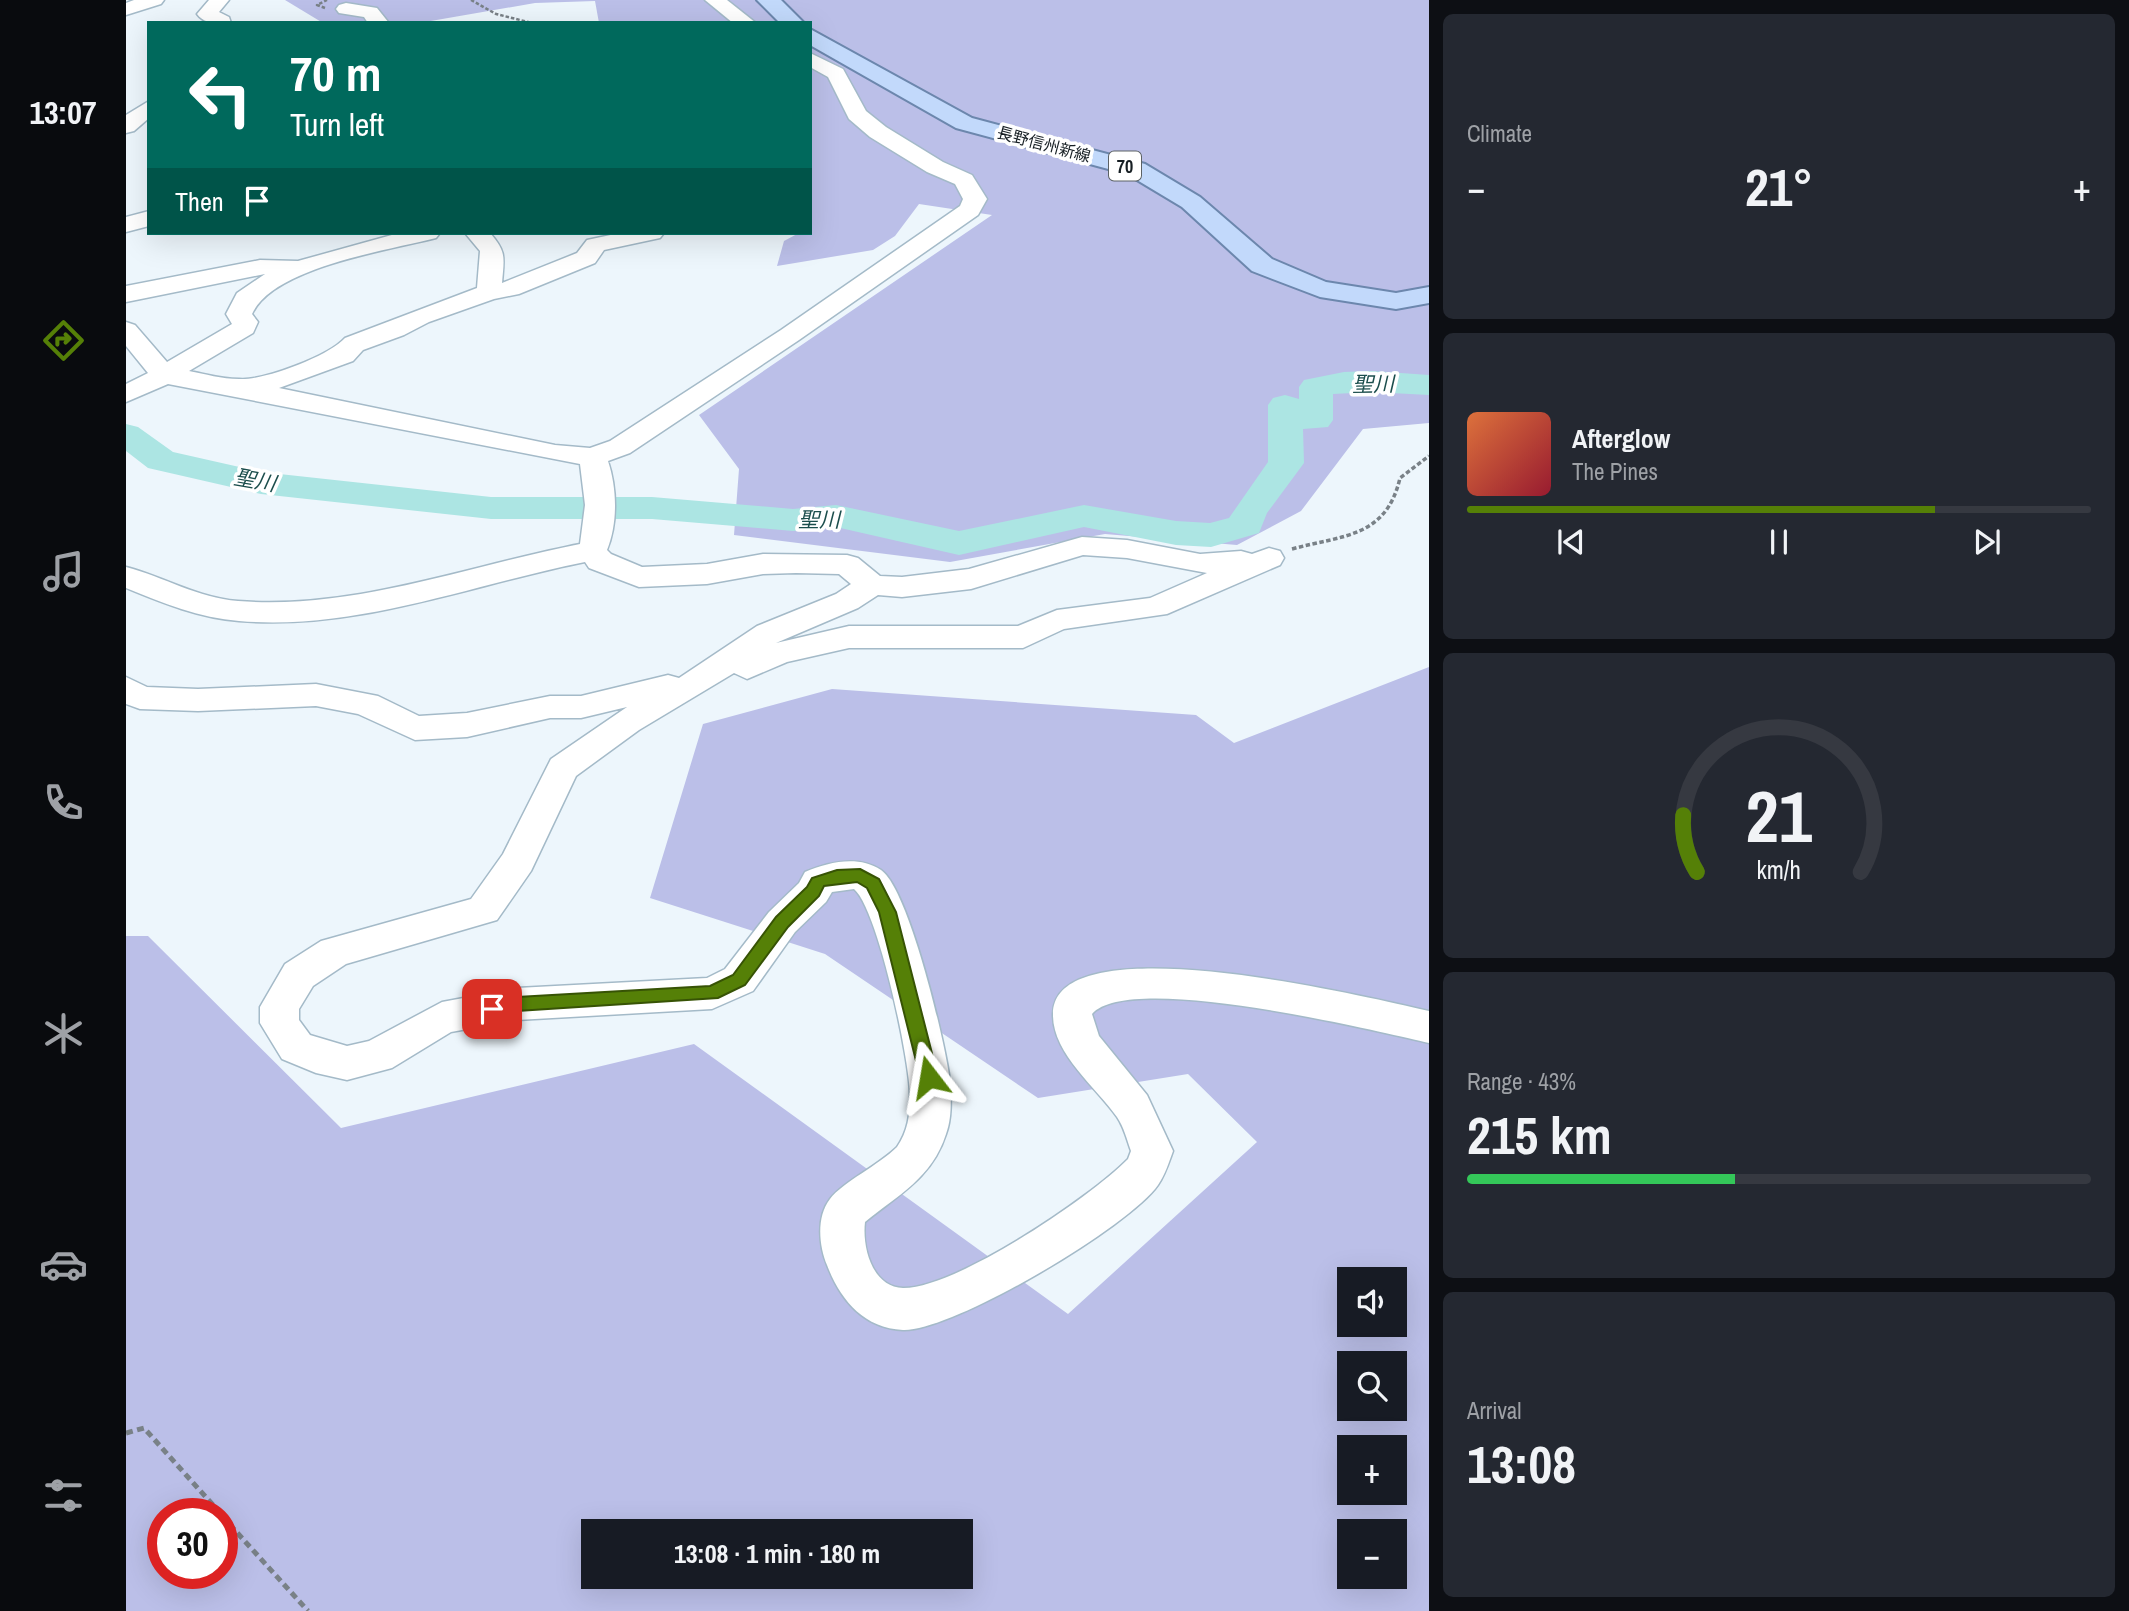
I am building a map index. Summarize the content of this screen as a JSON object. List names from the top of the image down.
{
  "streets": {
    "main road": ["長野信州新線", "70"]
  },
  "water": ["聖川"],
  "page": {
    "tabs": "13:07",
    "tile": [
      "Climate",
      ["Range · 43%", "215 km"],
      ["Arrival", "13:08"]
    ],
    "turn": ["70 m", "Turn left"],
    "heat": ["−", "21°", "+"],
    "then": "Then",
    "song": ["Afterglow", "The Pines"],
    "map_buttons": ["+", "−"],
    "limit": "30",
    "trip": "13:08 · 1 min · 180 m",
    "gauge": ["21", "km/h"]
  }
}
